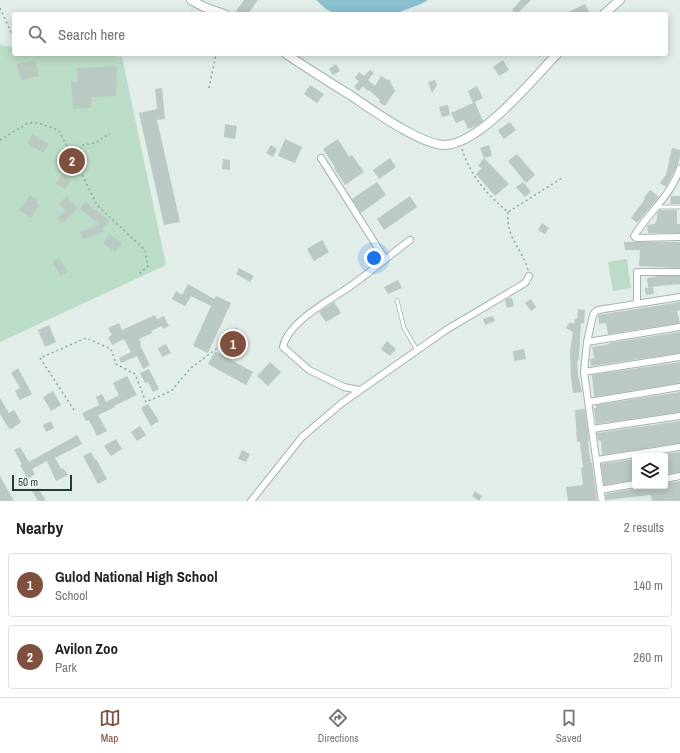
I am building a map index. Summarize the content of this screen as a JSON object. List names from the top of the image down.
{
  "scale_bar": "50 m",
  "page": {
    "search": "Search here",
    "pins": ["2", "1"],
    "scale": "50 m",
    "heading": ["Nearby", "2 results"],
    "list": [
      {
        "mark": "1",
        "name": "Gulod National High School",
        "note": "School",
        "value": "140 m"
      },
      {
        "mark": "2",
        "name": "Avilon Zoo",
        "note": "Park",
        "value": "260 m"
      }
    ],
    "nav": ["Map", "Directions", "Saved"]
  }
}
